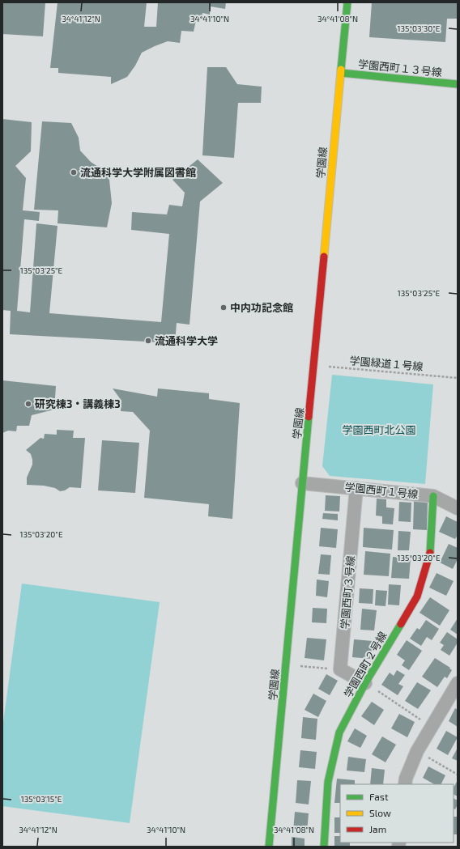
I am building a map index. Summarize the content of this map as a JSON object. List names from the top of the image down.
{
  "streets": {
    "street": [
      "学園西町１３号線",
      "学園線",
      "学園西町１号線",
      "学園西町３号線",
      "学園西町２号線"
    ],
    "path": ["学園緑道１号線"]
  },
  "crossings": [
    ["学園西町１３号線", "学園線"],
    ["学園線", "学園緑道１号線"],
    ["学園線", "学園西町１号線"],
    ["学園西町１号線", "学園西町３号線"],
    ["学園西町１号線", "学園西町２号線"]
  ],
  "parks": ["学園西町北公園"],
  "places": [
    "流通科学大学附属図書館",
    "中内功記念館",
    "流通科学大学",
    "研究棟3・講義棟3"
  ],
  "legend": ["Fast", "Slow", "Jam"],
  "coordinates": [
    "34°41'12\"N",
    "34°41'10\"N",
    "34°41'08\"N",
    "135°03'30\"E",
    "135°03'25\"E",
    "135°03'20\"E",
    "135°03'15\"E"
  ]
}
